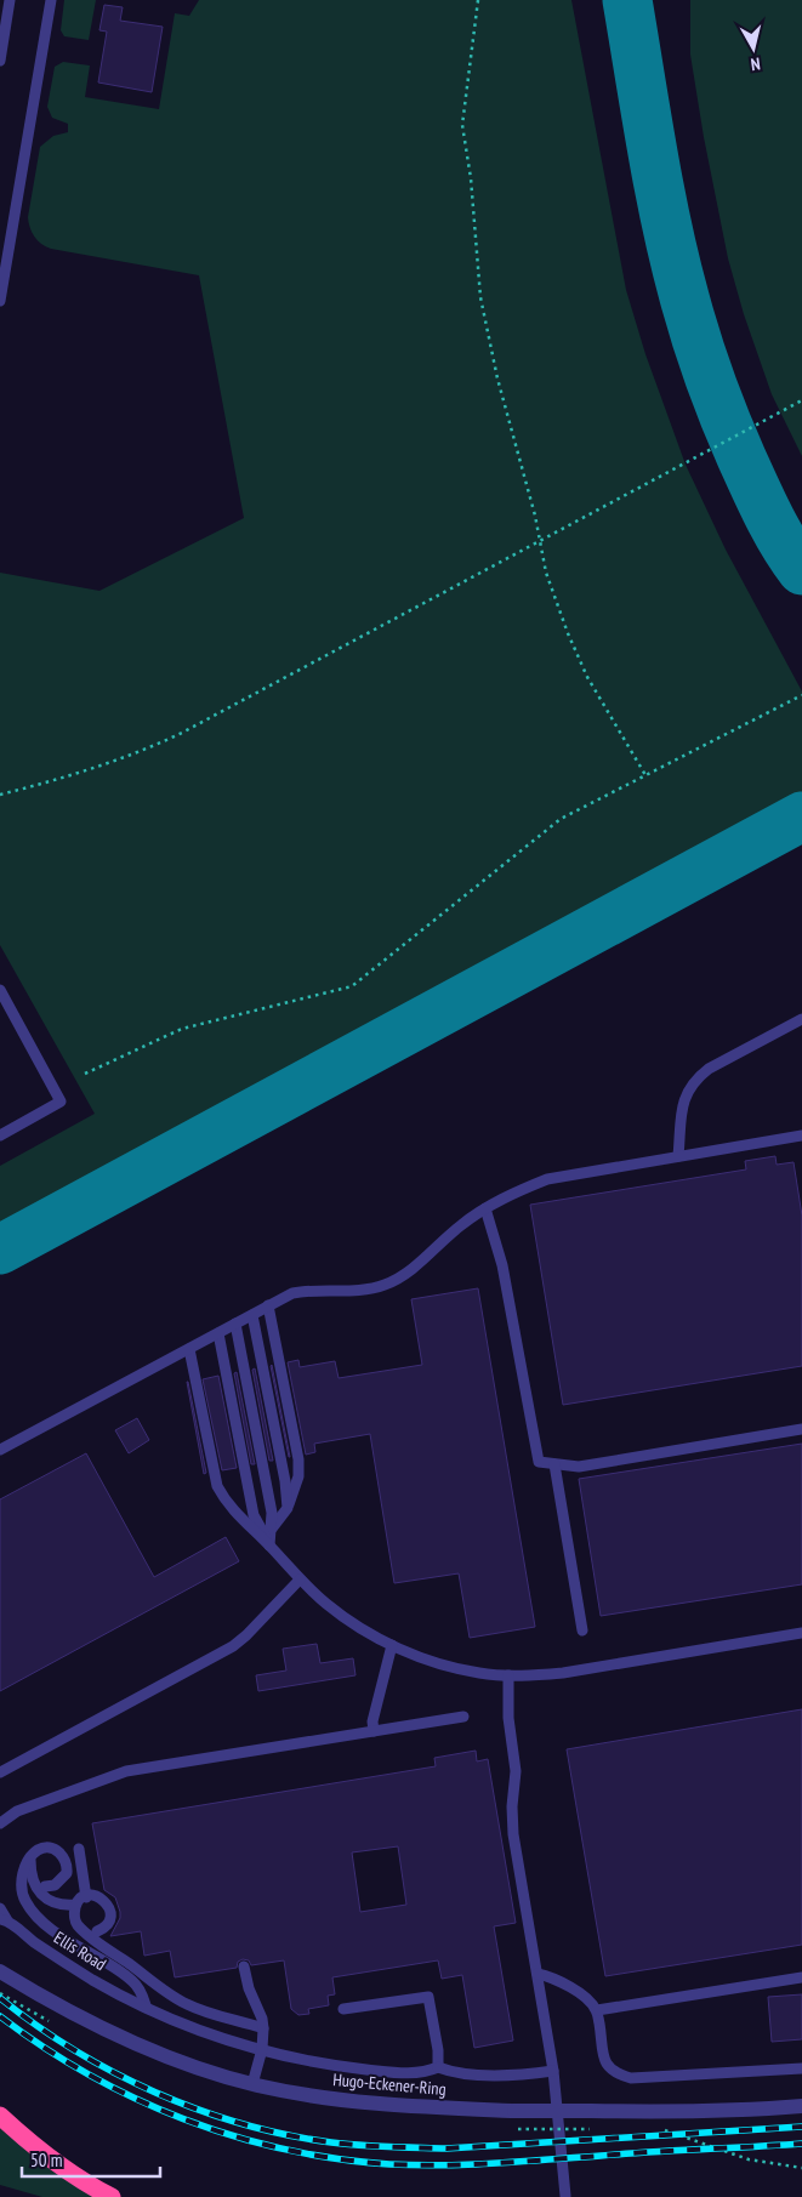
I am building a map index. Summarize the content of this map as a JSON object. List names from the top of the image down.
{
  "streets": {
    "street": ["Hugo-Eckener-Ring"],
    "lane": ["Ellis Road"]
  },
  "scale_bar": "50 m",
  "north": "bottom"
}
